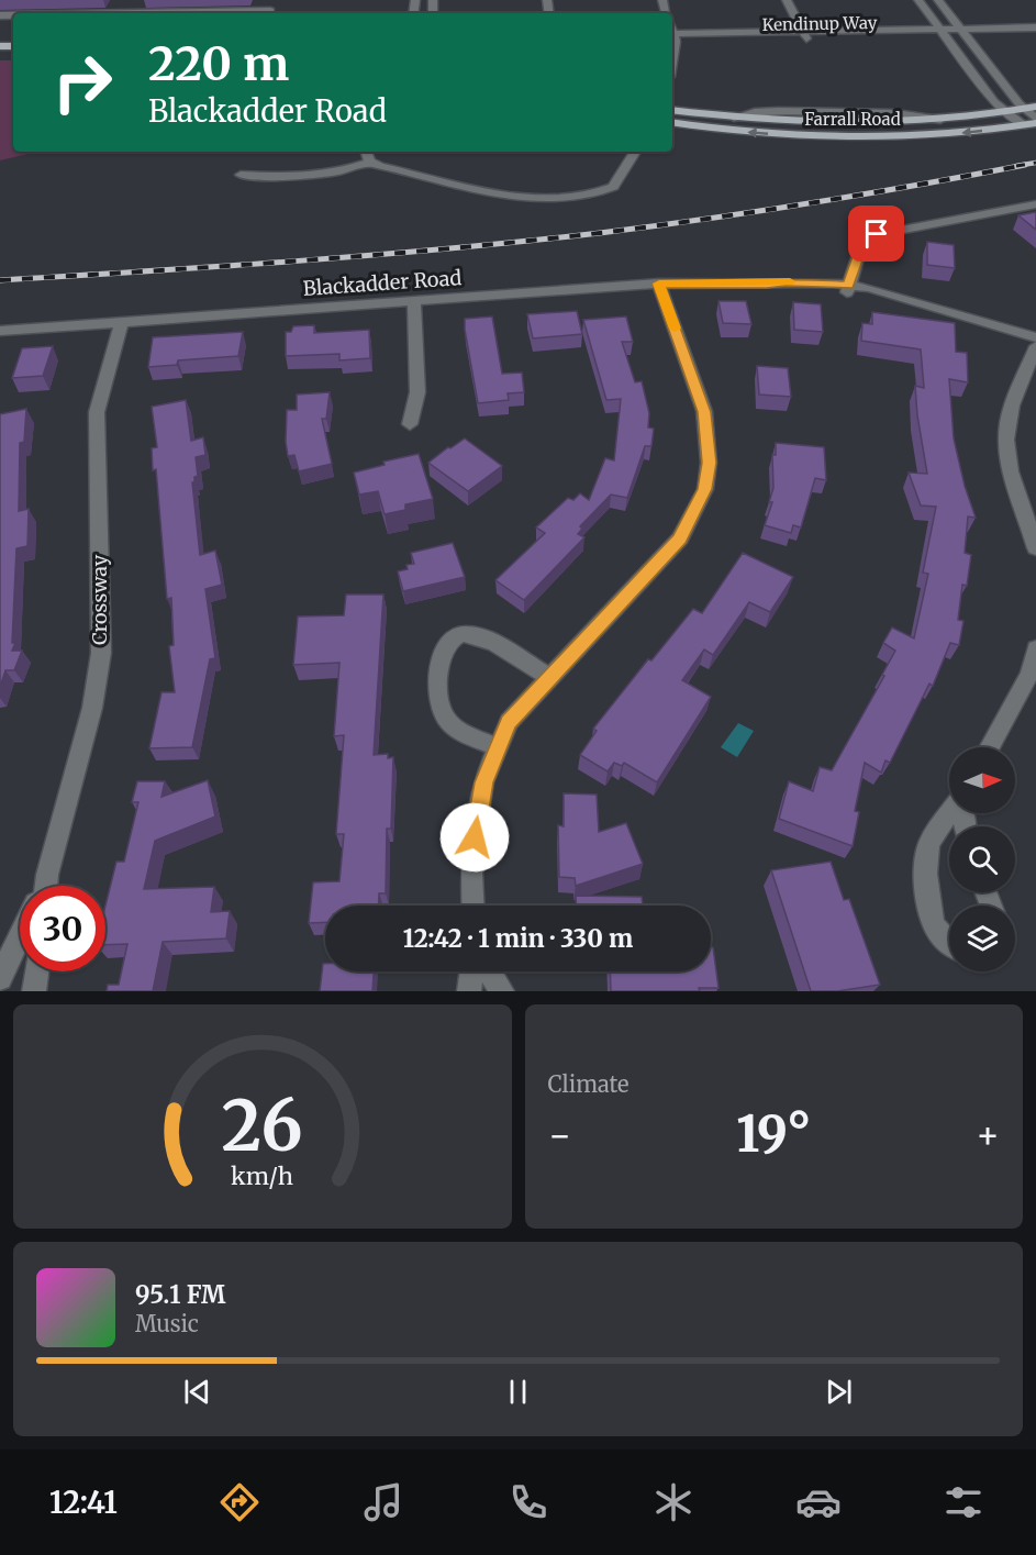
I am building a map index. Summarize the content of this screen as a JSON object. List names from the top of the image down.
{
  "streets": {
    "main road": ["Farrall Road"],
    "street": ["Kendinup Way", "Blackadder Road", "Crossway"]
  },
  "crossings": [
    ["Blackadder Road", "Crossway"]
  ],
  "north": "right",
  "page": {
    "turn": ["220 m", "Blackadder Road"],
    "limit": "30",
    "trip": "12:42 · 1 min · 330 m",
    "tile": "Climate",
    "heat": ["−", "19°", "+"],
    "song": ["95.1 FM", "Music"],
    "tabs": "12:41",
    "gauge": ["26", "km/h"]
  }
}
